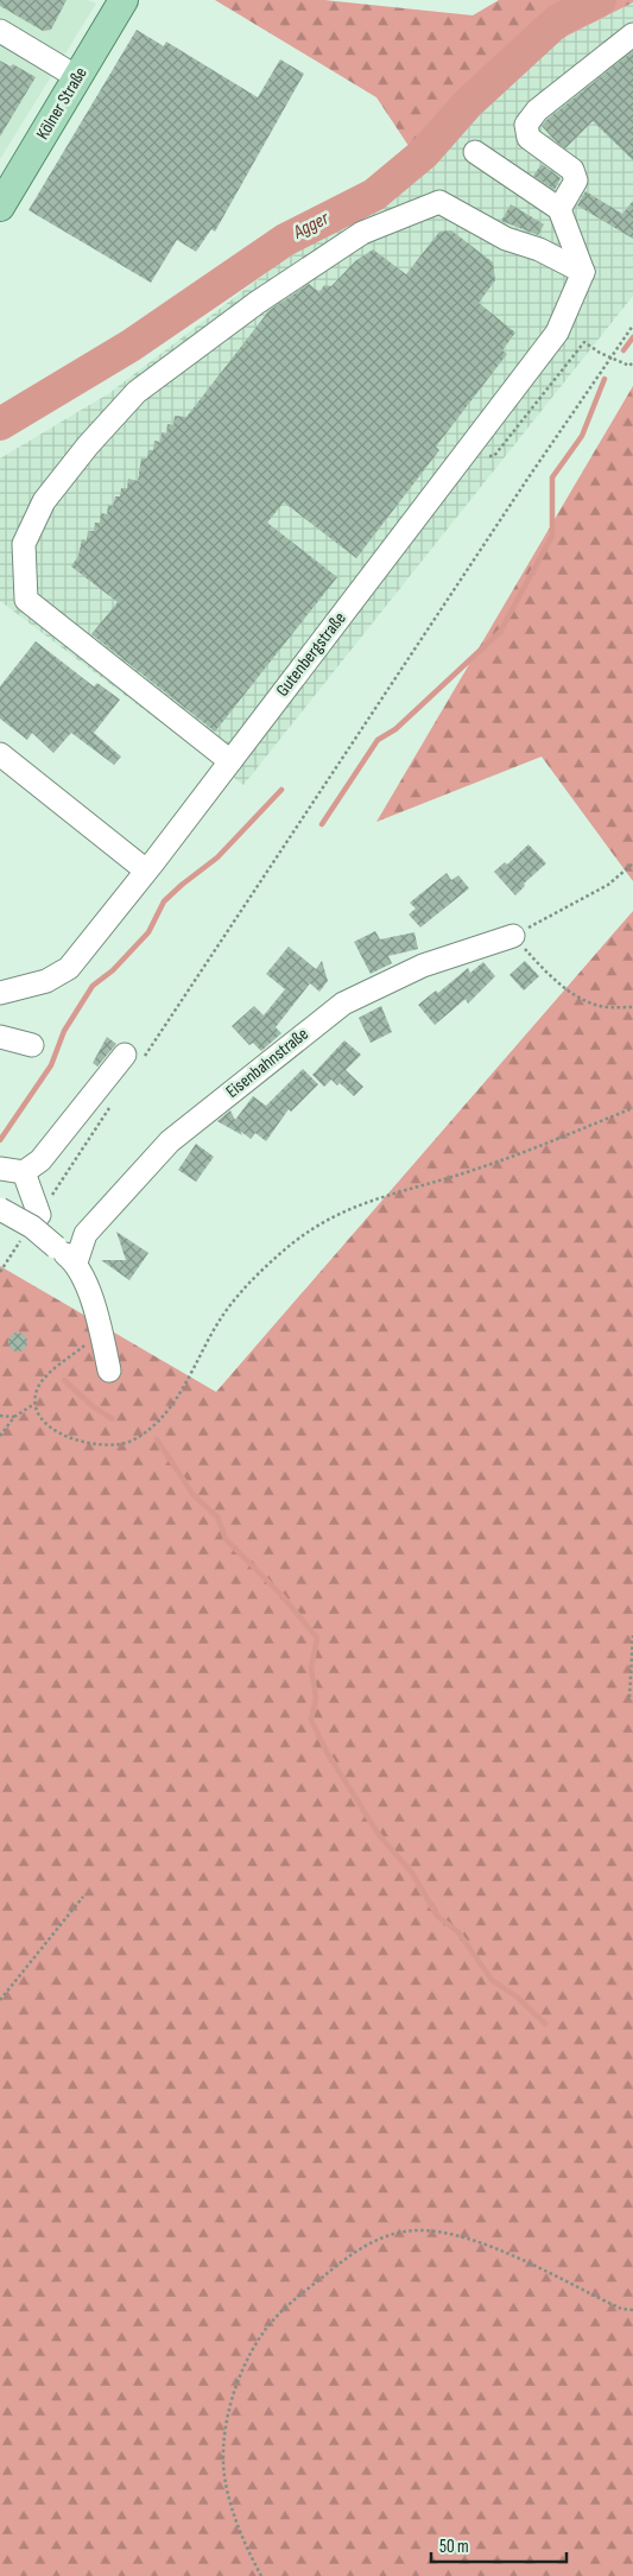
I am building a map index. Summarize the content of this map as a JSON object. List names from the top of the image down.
{
  "streets": {
    "main road": ["Kölner Straße"],
    "street": ["Gutenbergstraße", "Eisenbahnstraße"]
  },
  "water": ["Agger"],
  "scale_bar": "50 m"
}
